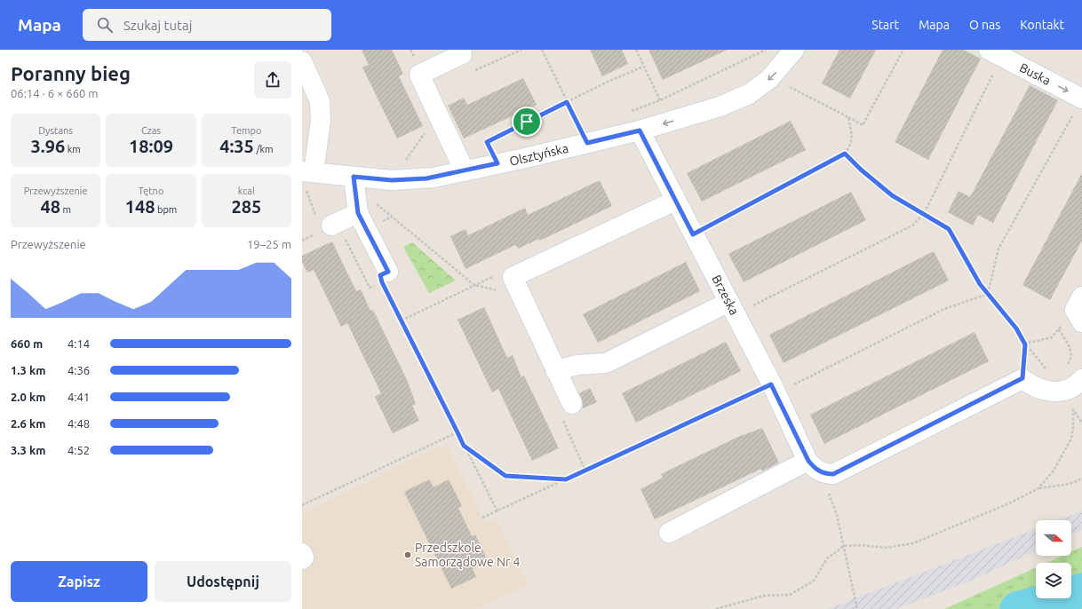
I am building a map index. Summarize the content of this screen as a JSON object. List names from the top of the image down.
{
  "streets": {
    "street": ["Buska", "Olsztyńska", "Brzeska"]
  },
  "crossings": [
    ["Olsztyńska", "Brzeska"]
  ],
  "one_way": ["Buska"],
  "places": ["Przedszkole Samorządowe Nr 4"],
  "north": "right",
  "page": {
    "header": "Mapa",
    "search": "Szukaj tutaj",
    "nav": [
      "Start",
      "Mapa",
      "O nas",
      "Kontakt"
    ],
    "heading": ["Poranny bieg", "06:14 · 6 × 660 m"],
    "stats": [
      ["Dystans", "3.96 km"],
      ["Czas", "18:09"],
      ["Tempo", "4:35 /km"],
      ["Przewyższenie", "48 m"],
      ["Tętno", "148 bpm"],
      ["kcal", "285"]
    ],
    "chart": ["Przewyższenie", "19–25 m"],
    "list": [
      {
        "name": "660 m",
        "note": "4:14"
      },
      {
        "name": "1.3 km",
        "note": "4:36"
      },
      {
        "name": "2.0 km",
        "note": "4:41"
      },
      {
        "name": "2.6 km",
        "note": "4:48"
      },
      {
        "name": "3.3 km",
        "note": "4:52"
      }
    ],
    "buttons": ["Zapisz", "Udostępnij"]
  }
}
